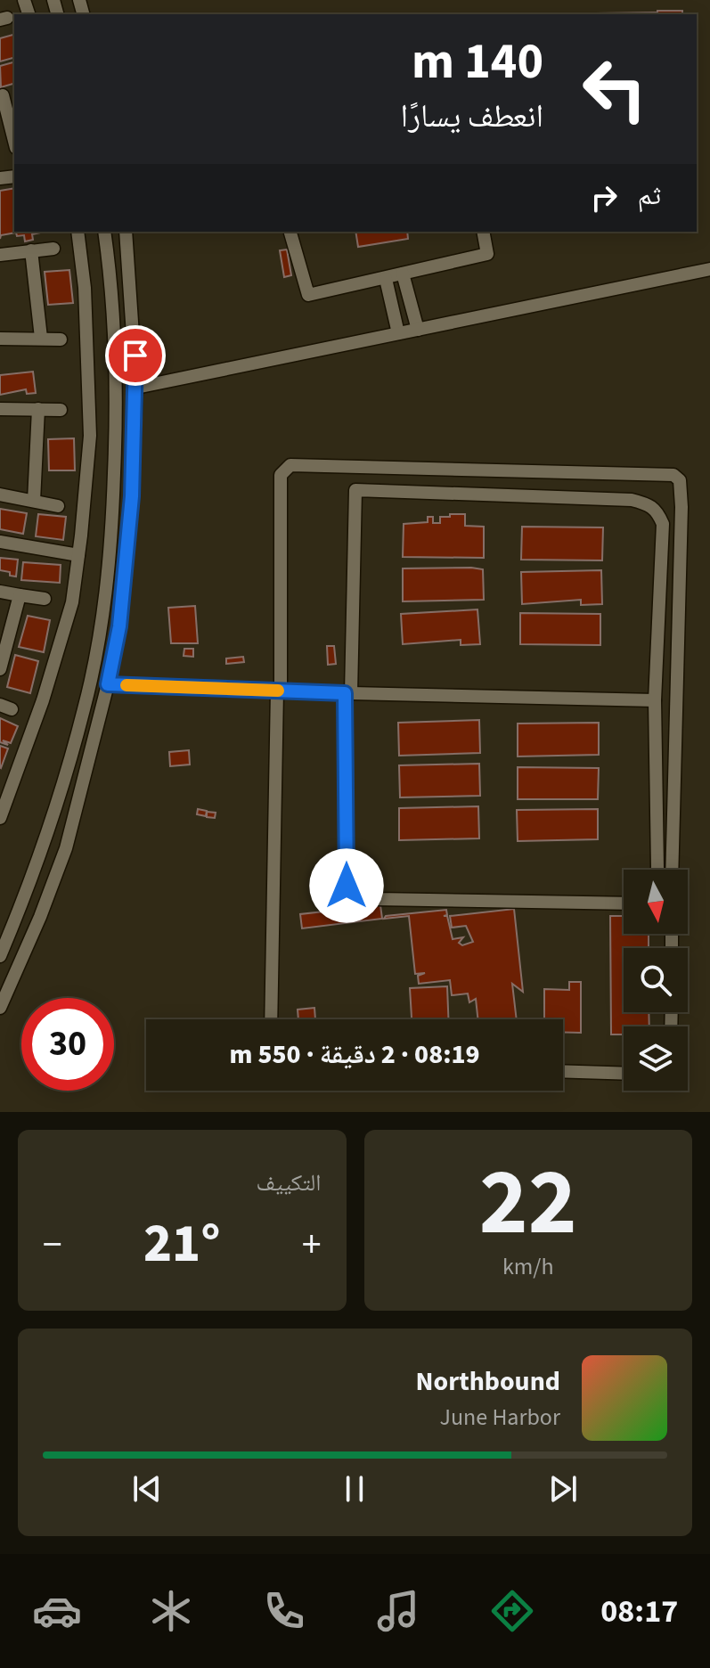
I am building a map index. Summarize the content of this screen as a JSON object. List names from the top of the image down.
{
  "north": "bottom",
  "page": {
    "turn": ["140 m", "انعطف يسارًا"],
    "then": "ثم",
    "limit": "30",
    "trip": "08:19 · 2 دقيقة · 550 m",
    "tile": [
      ["22", "km/h"],
      "التكييف"
    ],
    "heat": ["−", "21°", "+"],
    "song": ["Northbound", "June Harbor"],
    "tabs": "08:17"
  }
}
